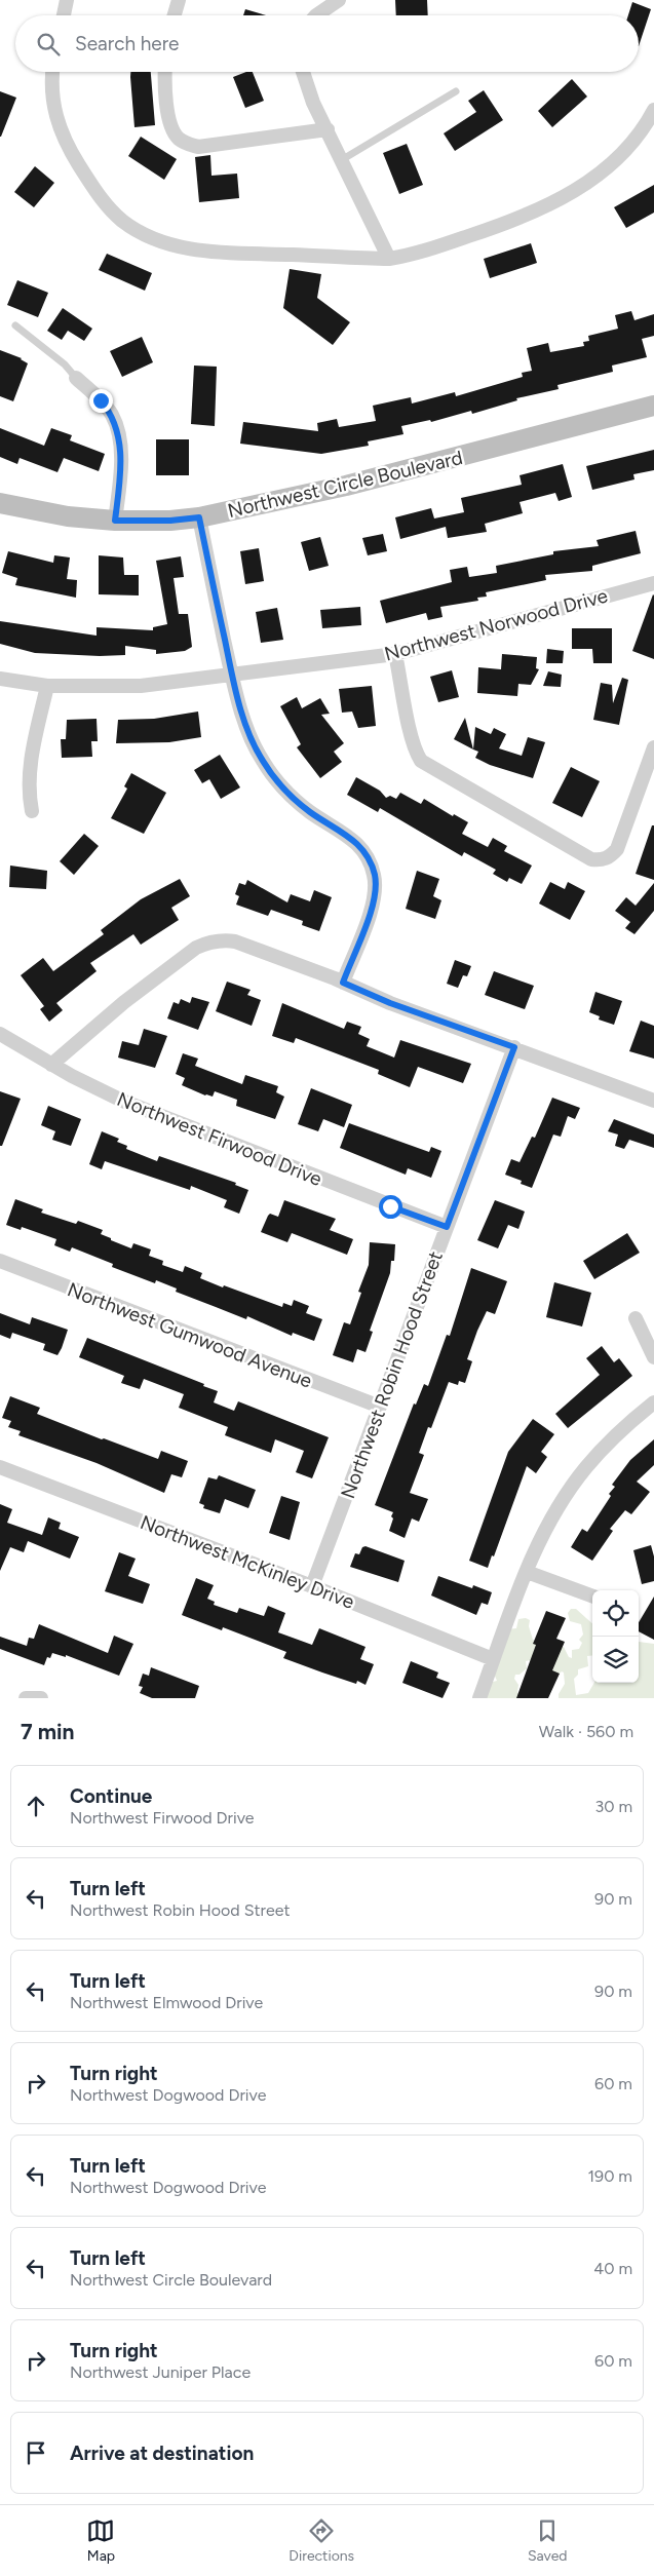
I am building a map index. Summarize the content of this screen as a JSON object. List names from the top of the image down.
{
  "streets": {
    "main road": ["Northwest Circle Boulevard"],
    "street": [
      "Northwest Norwood Drive",
      "Northwest Firwood Drive",
      "Northwest Gumwood Avenue",
      "Northwest Robin Hood Street",
      "Northwest McKinley Drive"
    ]
  },
  "crossings": [
    ["Northwest Firwood Drive", "Northwest Robin Hood Street"],
    ["Northwest Gumwood Avenue", "Northwest Robin Hood Street"],
    ["Northwest Robin Hood Street", "Northwest McKinley Drive"]
  ],
  "page": {
    "search": "Search here",
    "heading": ["7 min", "Walk · 560 m"],
    "list": [
      ["Continue", "Northwest Firwood Drive", "30 m"],
      ["Turn left", "Northwest Robin Hood Street", "90 m"],
      ["Turn left", "Northwest Elmwood Drive", "90 m"],
      ["Turn right", "Northwest Dogwood Drive", "60 m"],
      ["Turn left", "Northwest Dogwood Drive", "190 m"],
      ["Turn left", "Northwest Circle Boulevard", "40 m"],
      ["Turn right", "Northwest Juniper Place", "60 m"],
      "Arrive at destination"
    ],
    "nav": ["Map", "Directions", "Saved"]
  }
}
